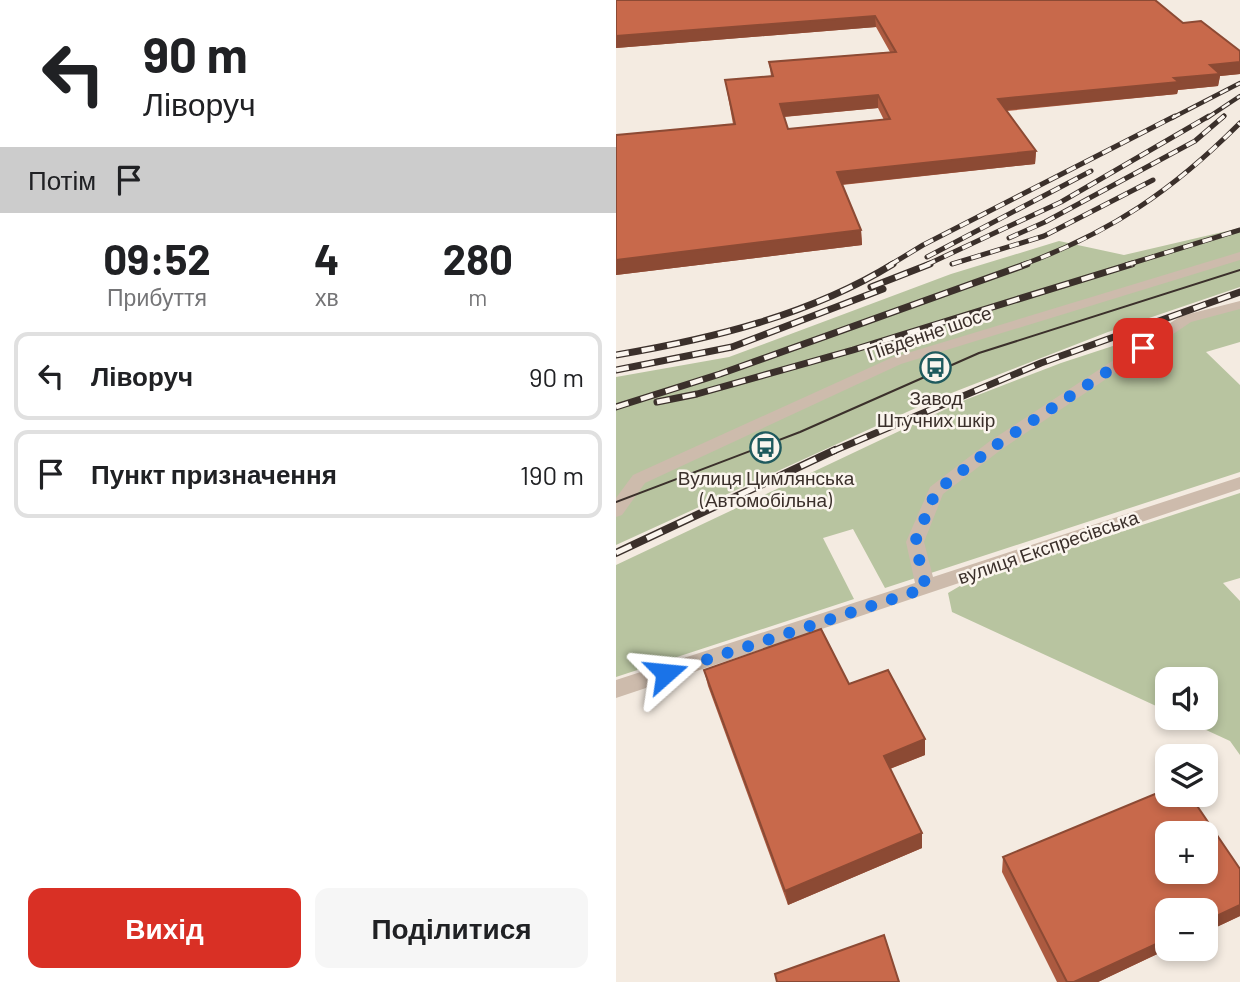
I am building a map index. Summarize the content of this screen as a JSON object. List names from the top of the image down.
{
  "streets": {
    "street": ["Південне шосе", "вулиця Експресівська"]
  },
  "places": {
    "bus stop": ["Завод Штучних шкір", "Вулиця Цимлянська (Автомобільна)"]
  },
  "page": {
    "turn": ["90 m", "Ліворуч"],
    "then": "Потім",
    "eta": [
      "09:52",
      "Прибуття",
      "4",
      "хв",
      "280",
      "m"
    ],
    "list": [
      {
        "name": "Ліворуч",
        "value": "90 m"
      },
      {
        "name": "Пункт призначення",
        "value": "190 m"
      }
    ],
    "map_buttons": ["+", "−"],
    "buttons": ["Вихід", "Поділитися"]
  }
}
